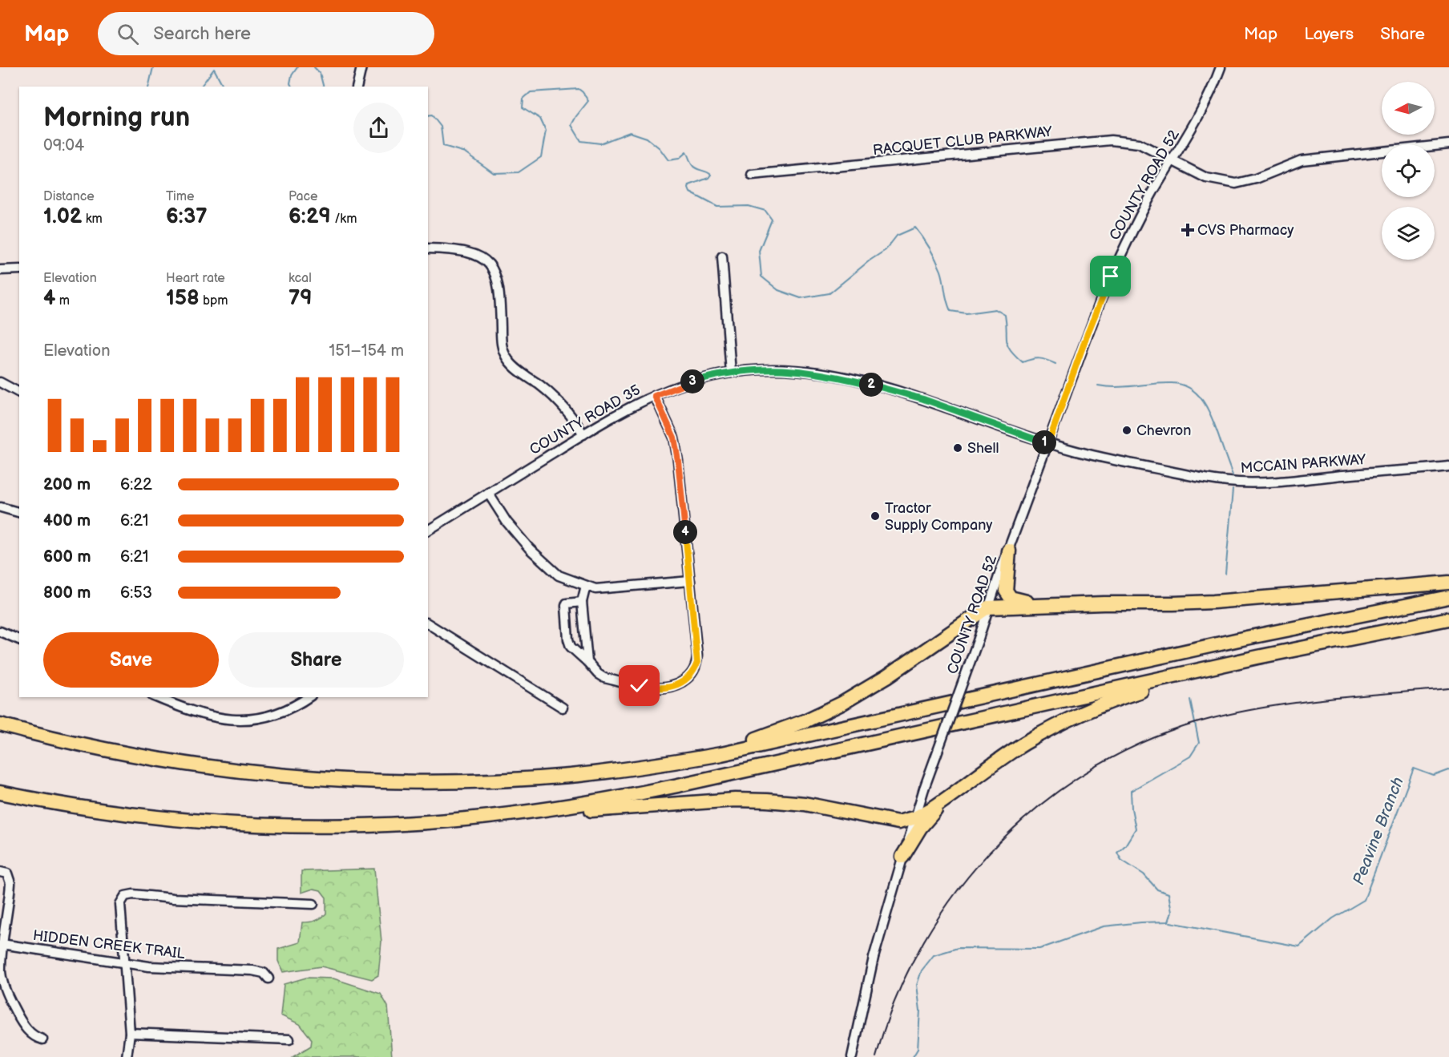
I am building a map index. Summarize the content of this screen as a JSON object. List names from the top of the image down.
{
  "streets": {
    "street": [
      "RACQUET CLUB PARKWAY",
      "COUNTY ROAD 52",
      "COUNTY ROAD 35",
      "MCCAIN PARKWAY",
      "HIDDEN CREEK TRAIL"
    ]
  },
  "crossings": [
    ["RACQUET CLUB PARKWAY", "COUNTY ROAD 52"],
    ["COUNTY ROAD 52", "COUNTY ROAD 35"],
    ["COUNTY ROAD 52", "MCCAIN PARKWAY"],
    ["COUNTY ROAD 35", "MCCAIN PARKWAY"]
  ],
  "water": ["Peavine Branch"],
  "places": {
    "health": ["CVS Pharmacy"],
    "other": ["Chevron", "Shell", "Tractor Supply Company"]
  },
  "north": "left",
  "page": {
    "header": "Map",
    "search": "Search here",
    "nav": ["Map", "Layers", "Share"],
    "heading": ["Morning run", "09:04"],
    "stats": [
      ["Distance", "1.02 km"],
      ["Time", "6:37"],
      ["Pace", "6:29 /km"],
      ["Elevation", "4 m"],
      ["Heart rate", "158 bpm"],
      ["kcal", "79"]
    ],
    "chart": ["Elevation", "151–154 m"],
    "pins": [
      "3",
      "2",
      "1",
      "4"
    ],
    "list": [
      {
        "name": "200 m",
        "note": "6:22"
      },
      {
        "name": "400 m",
        "note": "6:21"
      },
      {
        "name": "600 m",
        "note": "6:21"
      },
      {
        "name": "800 m",
        "note": "6:53"
      }
    ],
    "buttons": ["Save", "Share"]
  }
}
